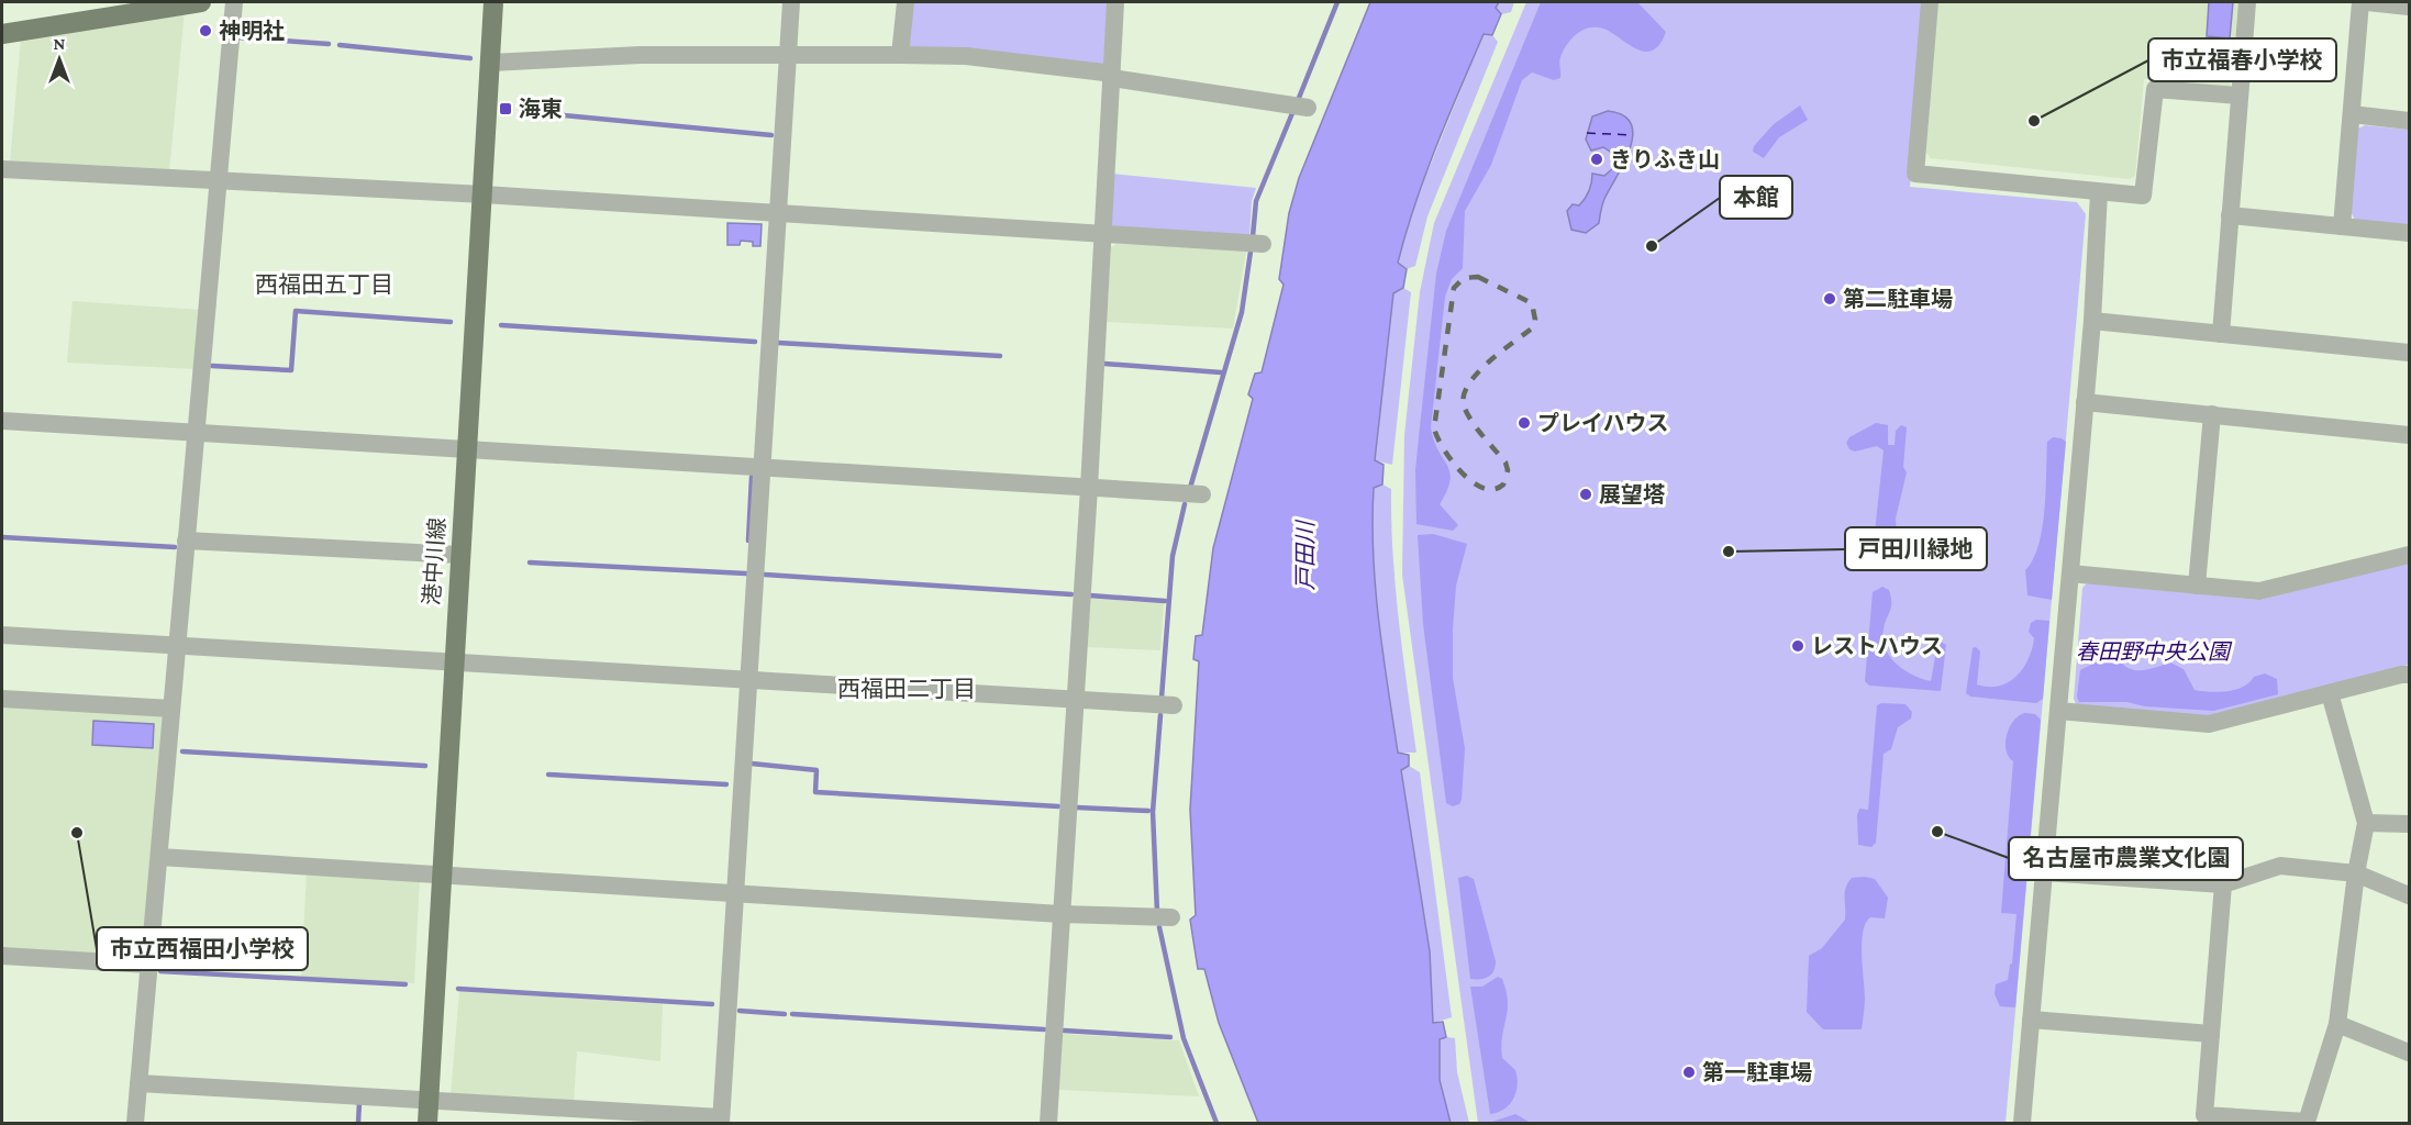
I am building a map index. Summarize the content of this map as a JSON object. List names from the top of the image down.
{
  "streets": {
    "main road": ["港中川線"]
  },
  "districts": ["西福田五丁目", "西福田二丁目"],
  "water": ["戸田川"],
  "parks": ["春田野中央公園"],
  "places": {
    "other": [
      "神明社",
      "市立福春小学校",
      "きりふき山",
      "本館",
      "第二駐車場",
      "プレイハウス",
      "展望塔",
      "戸田川緑地",
      "レストハウス",
      "名古屋市農業文化園",
      "市立西福田小学校",
      "第一駐車場"
    ],
    "transit": ["海東"]
  },
  "north": "top"
}
